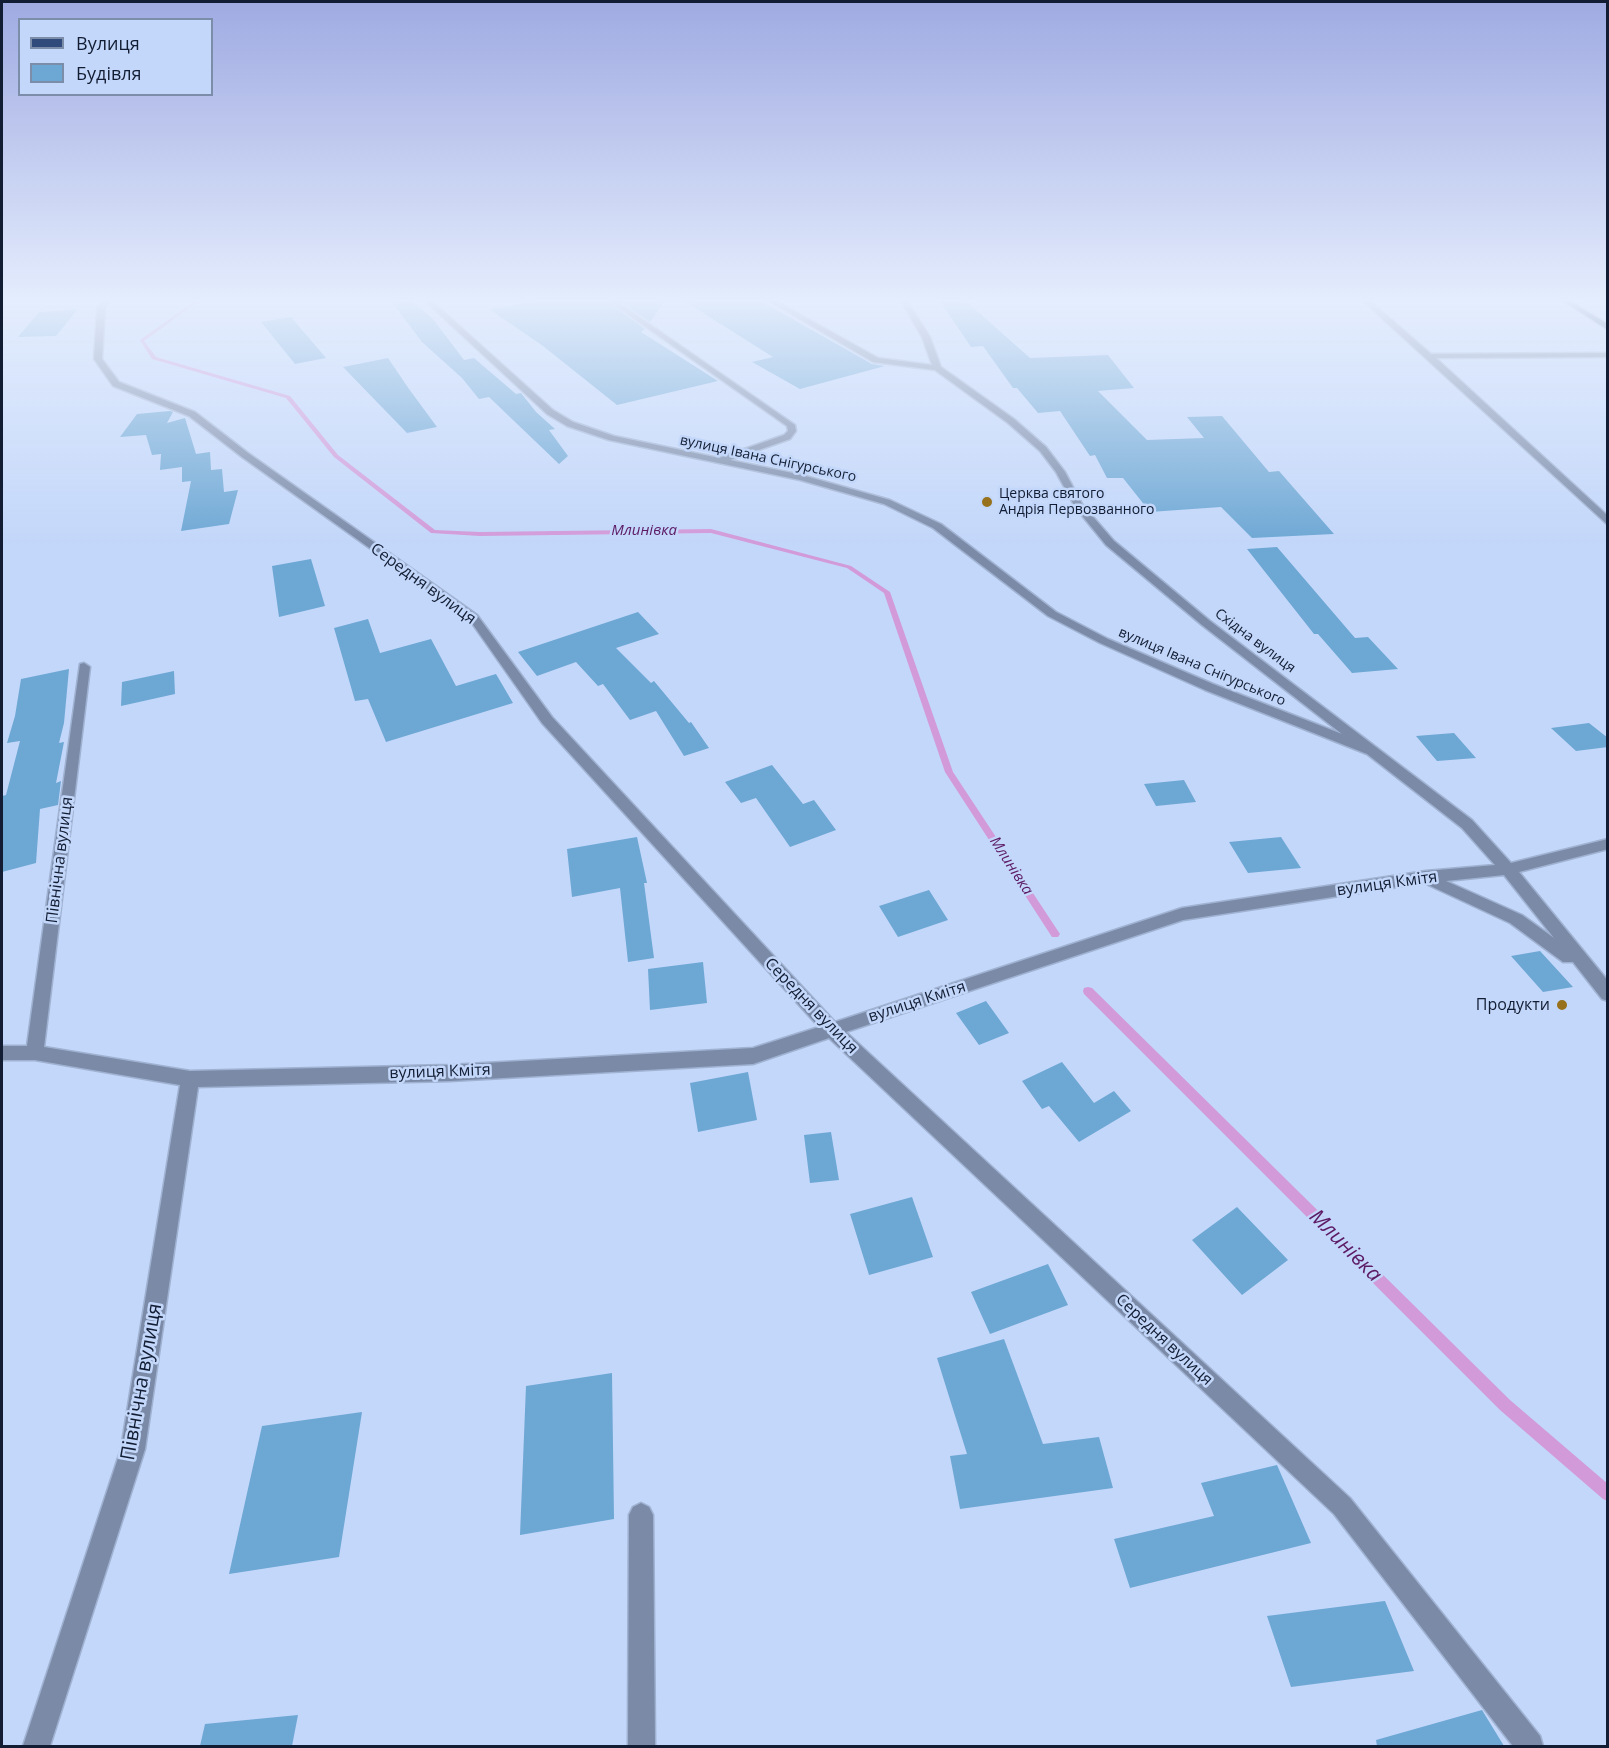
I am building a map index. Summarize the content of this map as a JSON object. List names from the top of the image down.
{
  "streets": {
    "street": [
      "вулиця Івана Снігурського",
      "Середня вулиця",
      "Східна вулиця",
      "Північна вулиця",
      "вулиця Кмітя"
    ]
  },
  "crossings": [
    ["вулиця Івана Снігурського", "Східна вулиця"],
    ["Середня вулиця", "вулиця Кмітя"],
    ["Східна вулиця", "вулиця Кмітя"],
    ["Північна вулиця", "вулиця Кмітя"]
  ],
  "water": ["Млинівка"],
  "places": ["Церква святого Андрія Первозванного", "Продукти"],
  "legend": ["Вулиця", "Будівля"]
}
